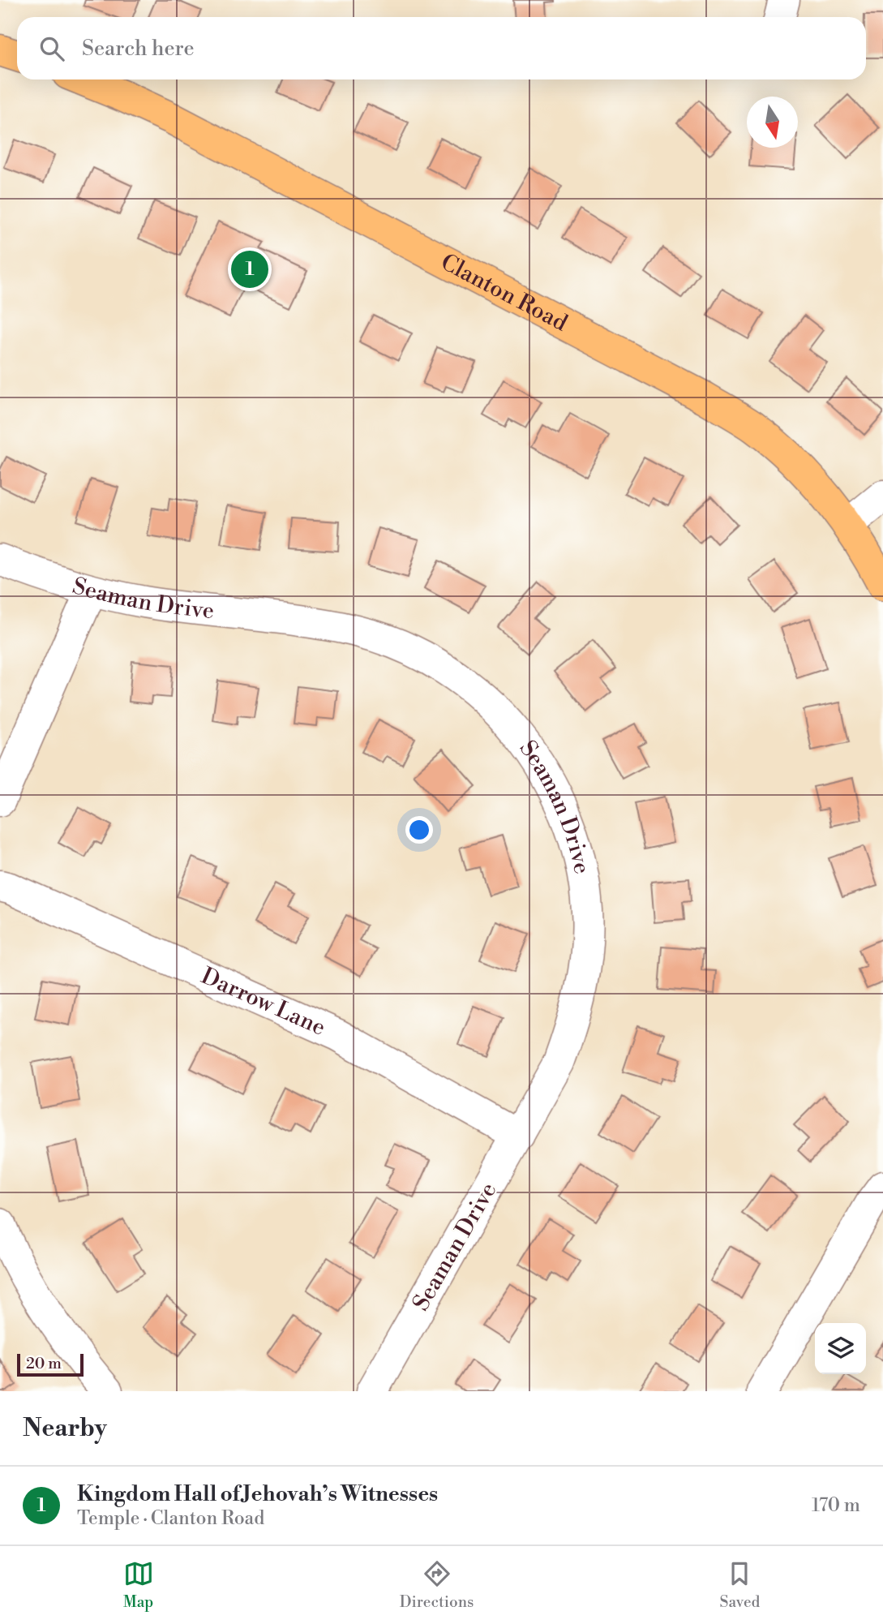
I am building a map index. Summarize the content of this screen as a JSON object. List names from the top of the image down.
{
  "streets": {
    "main road": ["Clanton Road"],
    "street": ["Seaman Drive", "Darrow Lane"]
  },
  "crossings": [
    ["Seaman Drive", "Darrow Lane"]
  ],
  "scale_bar": "20 m",
  "north": "bottom",
  "page": {
    "search": "Search here",
    "pins": "1",
    "scale": "20 m",
    "heading": "Nearby",
    "list": [
      {
        "mark": "1",
        "name": "Kingdom Hall of Jehovah’s Witnesses",
        "note": "Temple · Clanton Road",
        "value": "170 m"
      }
    ],
    "nav": ["Map", "Directions", "Saved"]
  }
}
